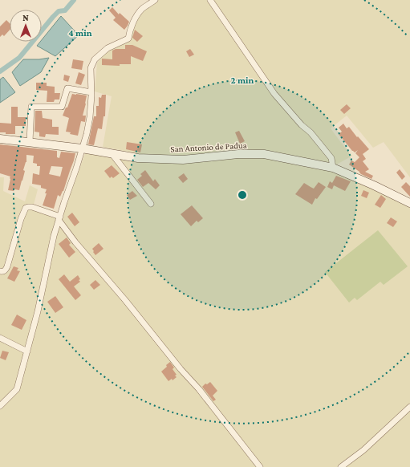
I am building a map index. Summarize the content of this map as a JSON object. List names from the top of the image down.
{
  "streets": {
    "street": ["San Antonio de Padua"]
  },
  "north": "top",
  "rings": ["4 min", "2 min"]
}
